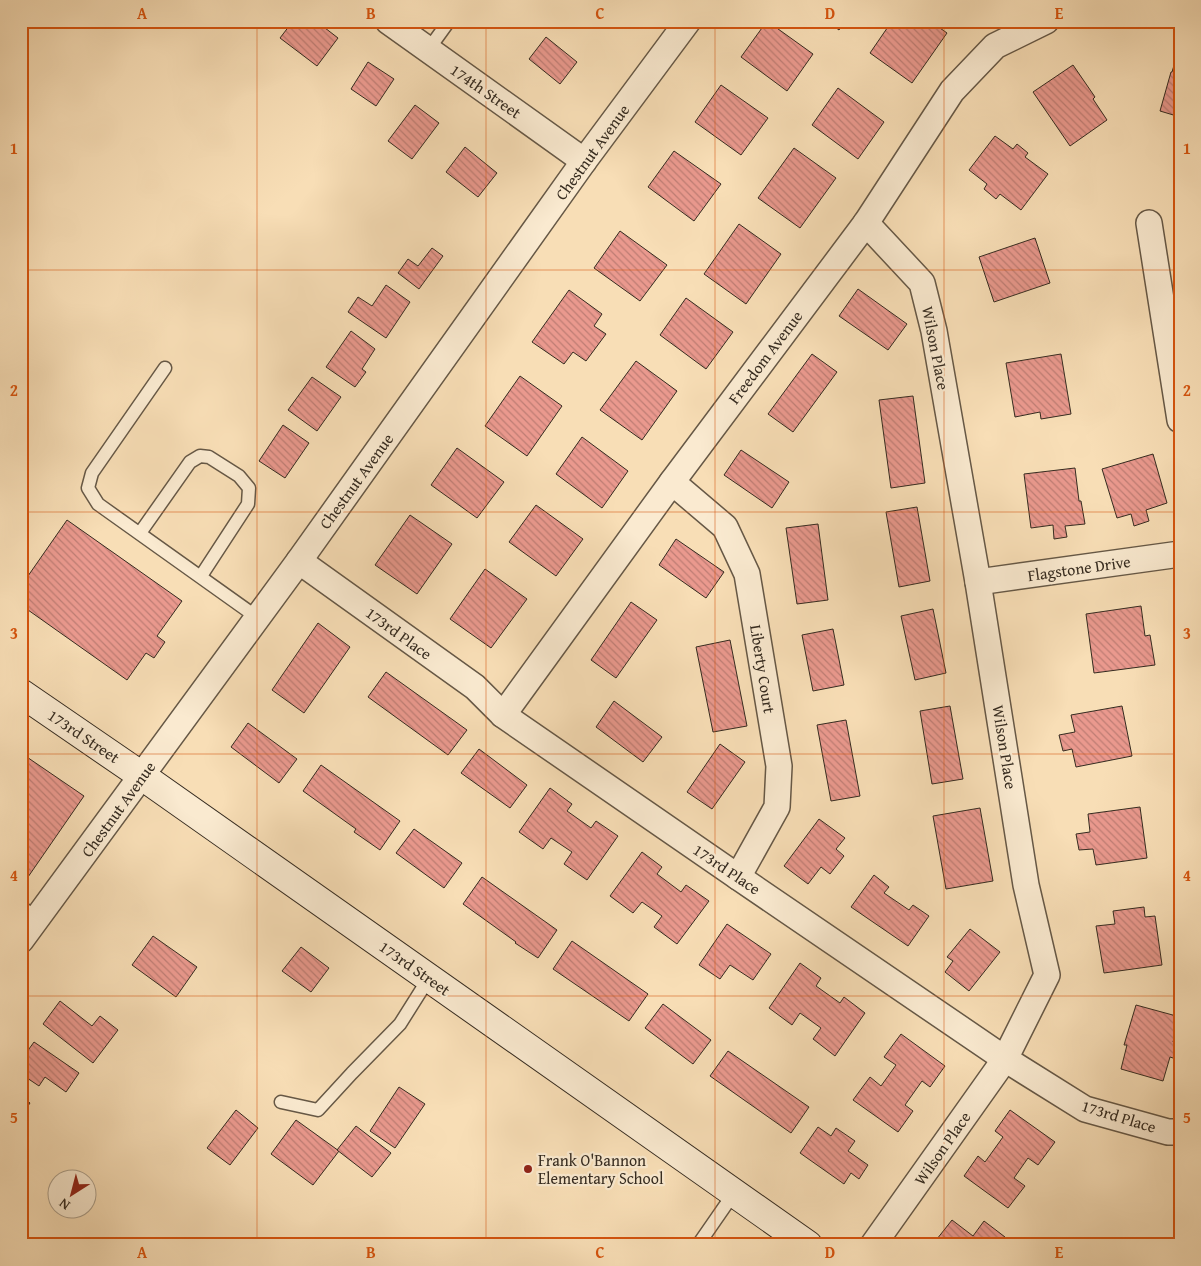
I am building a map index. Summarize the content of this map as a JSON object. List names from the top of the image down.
{
  "streets": {
    "street": [
      "174th Street",
      "Chestnut Avenue",
      "Wilson Place",
      "Freedom Avenue",
      "Flagstone Drive",
      "173rd Place",
      "Liberty Court",
      "173rd Street"
    ]
  },
  "crossings": [
    ["174th Street", "Chestnut Avenue"],
    ["Chestnut Avenue", "173rd Place"],
    ["Chestnut Avenue", "173rd Street"],
    ["Wilson Place", "Freedom Avenue"],
    ["Wilson Place", "Flagstone Drive"],
    ["Wilson Place", "173rd Place"],
    ["Freedom Avenue", "173rd Place"],
    ["Freedom Avenue", "Liberty Court"],
    ["173rd Place", "Liberty Court"]
  ],
  "places": ["Frank O'Bannon Elementary School"],
  "north": "bottom left",
  "grid": {
    "columns": [
      "A",
      "B",
      "C",
      "D",
      "E"
    ],
    "rows": [
      "1",
      "2",
      "3",
      "4",
      "5"
    ]
  }
}
